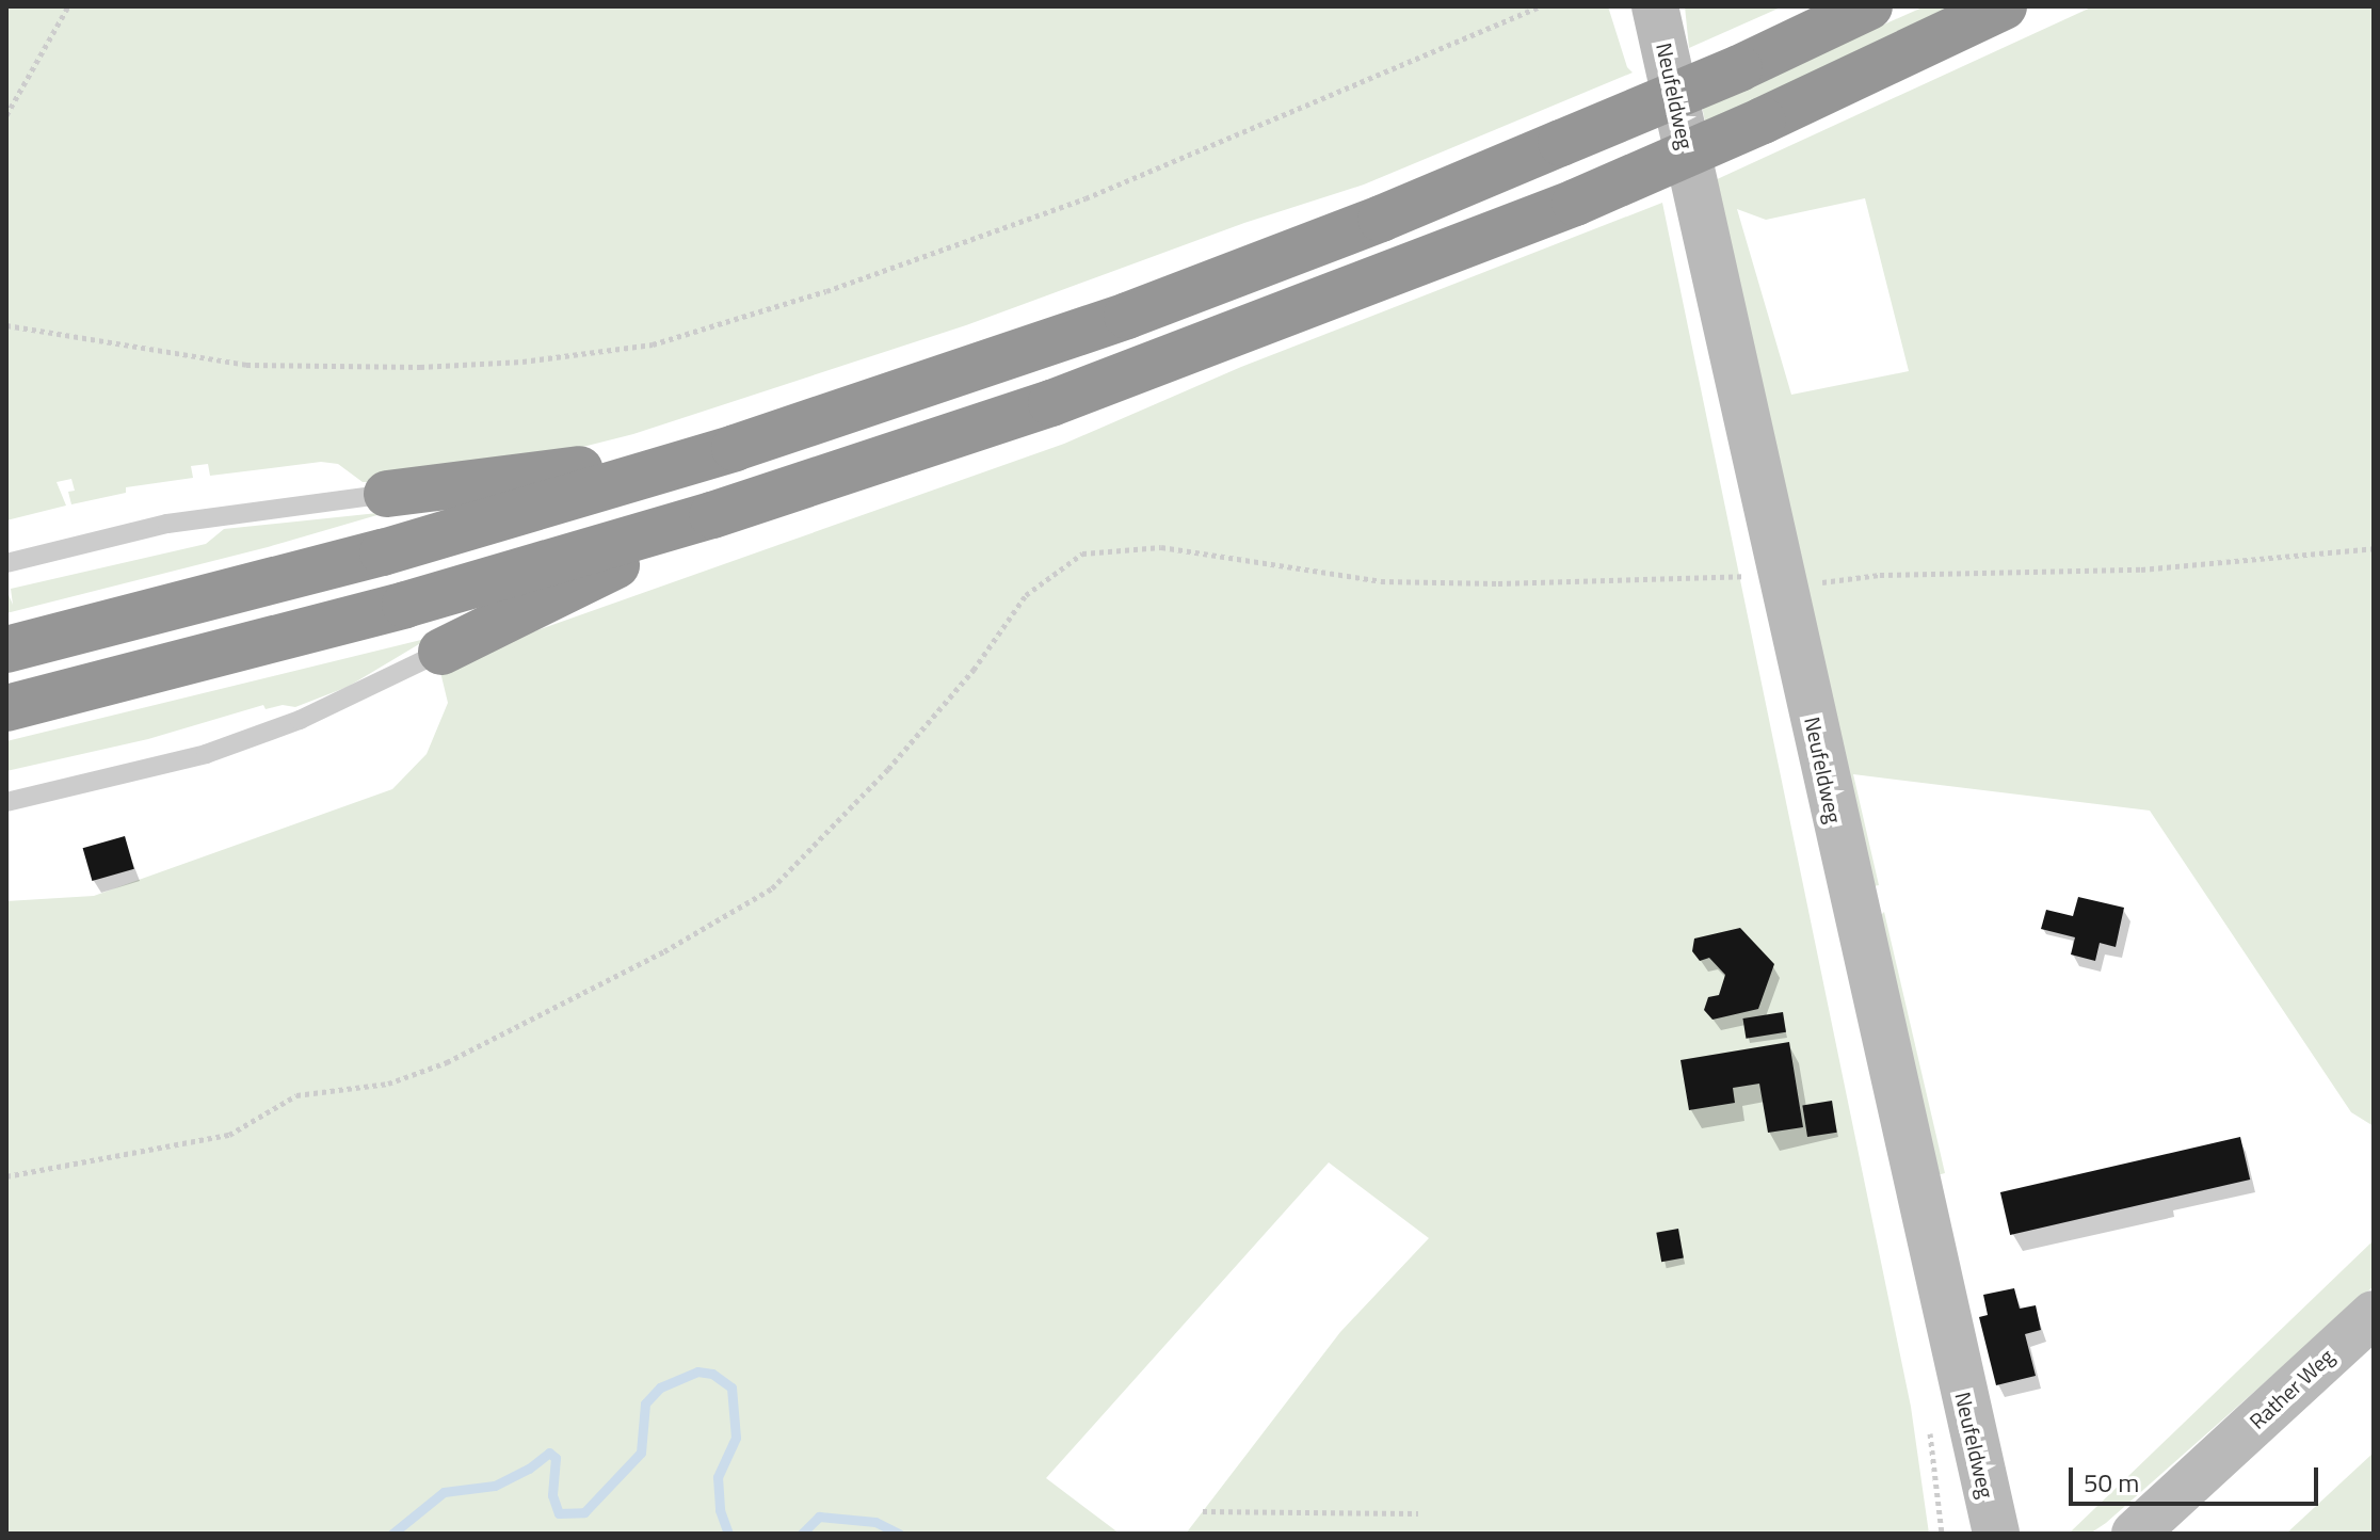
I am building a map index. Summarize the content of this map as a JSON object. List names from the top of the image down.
{
  "streets": {
    "main road": ["Neufeldweg", "Rather Weg"]
  },
  "scale_bar": "50 m"
}
